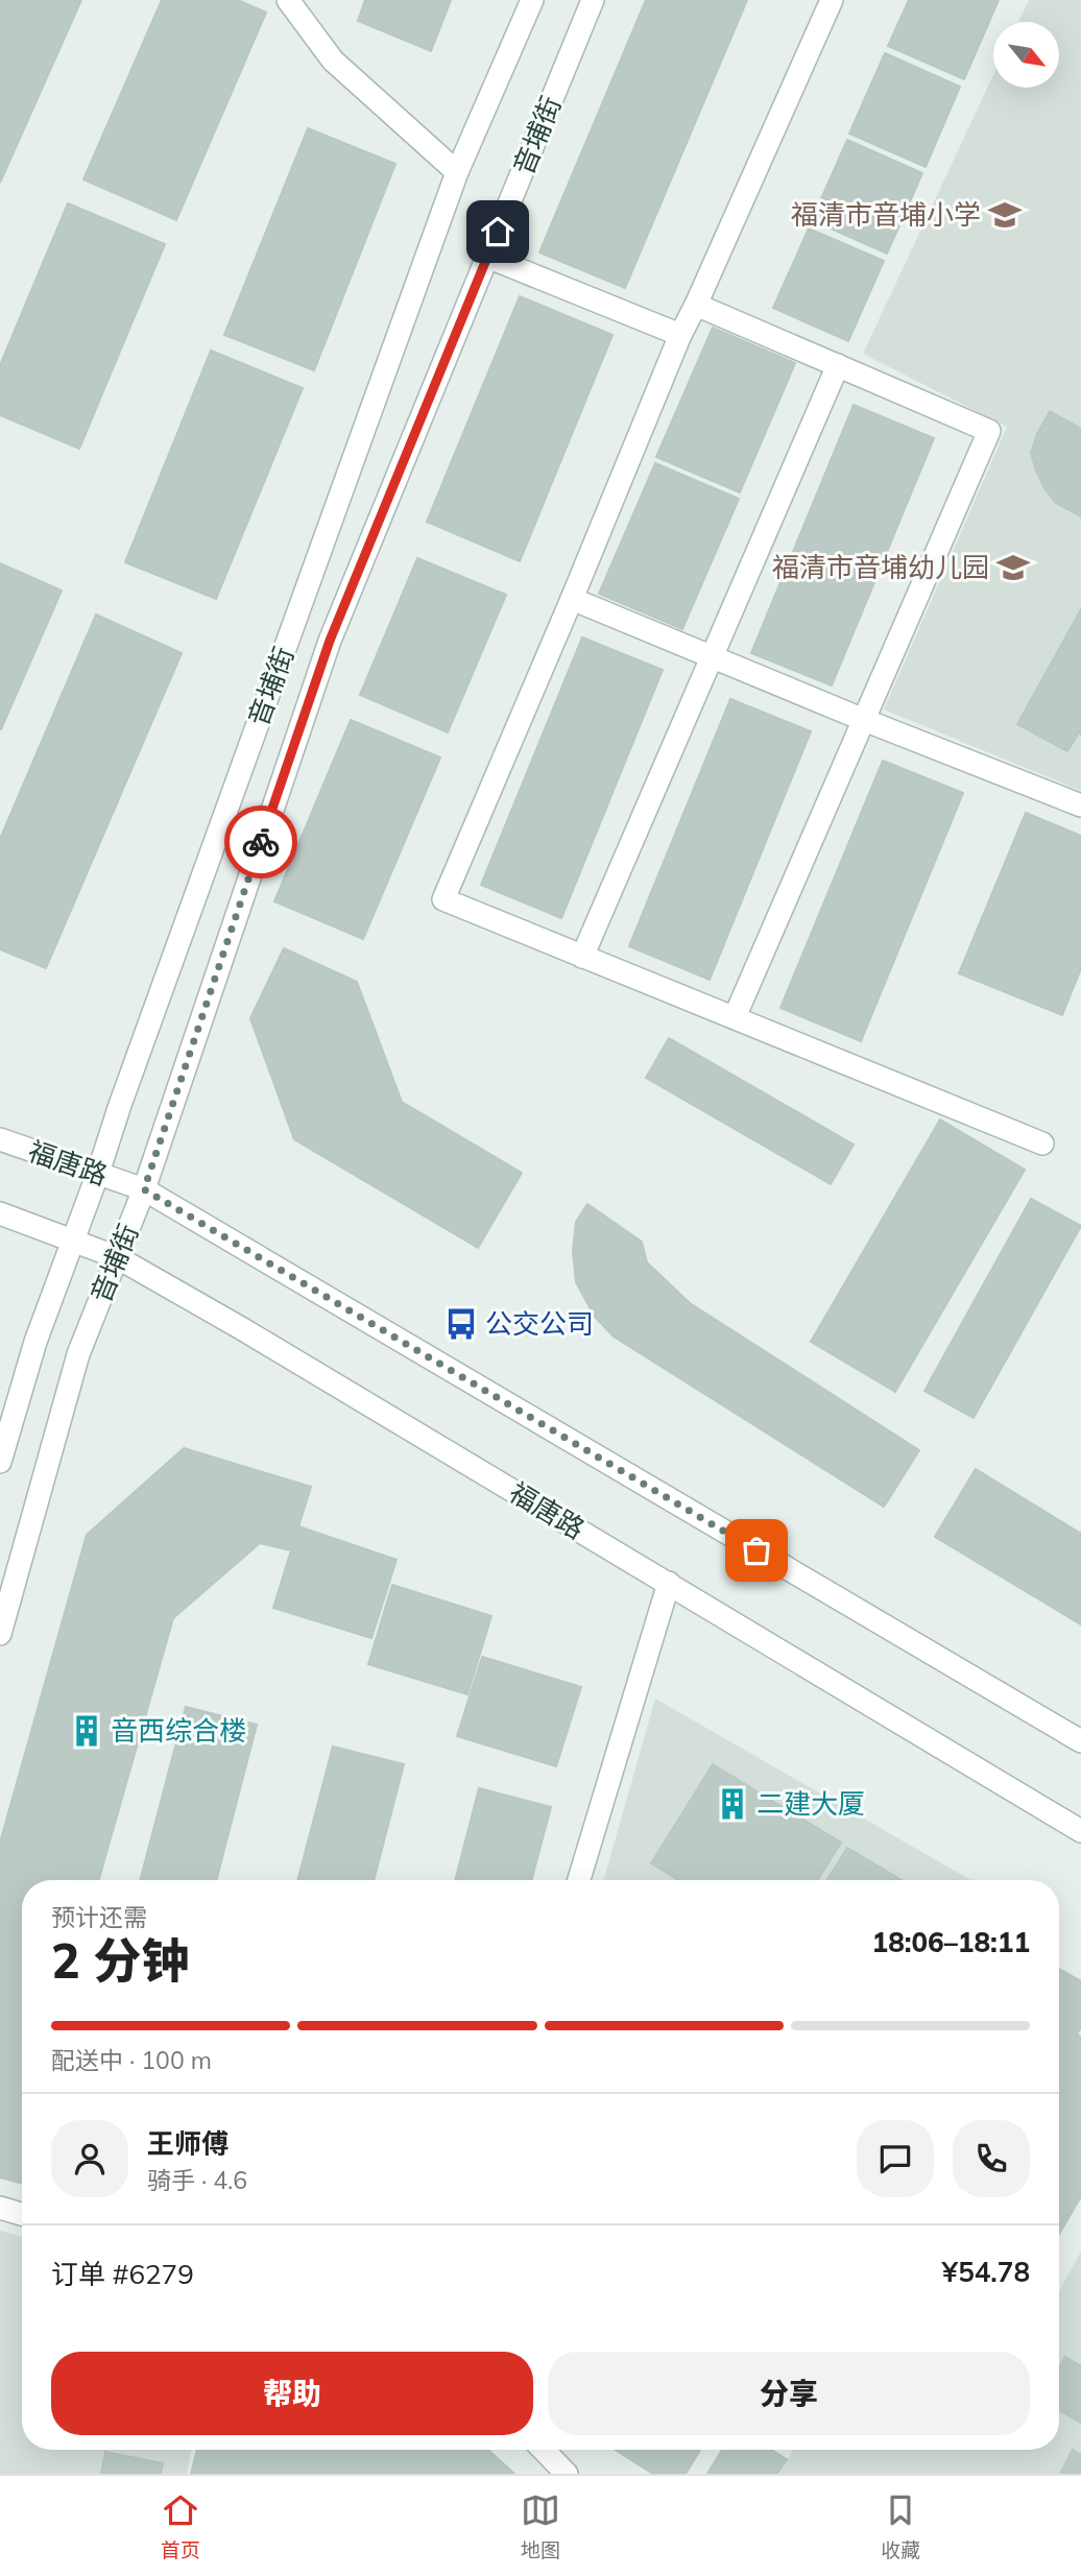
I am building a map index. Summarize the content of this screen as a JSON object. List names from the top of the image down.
{
  "streets": {
    "street": ["音埔街", "福唐路"]
  },
  "crossings": [
    ["音埔街", "福唐路"]
  ],
  "places": {
    "school or university": ["福清市音埔小学", "福清市音埔幼儿园"],
    "bus stop": ["公交公司"],
    "building": ["音西综合楼", "二建大厦"]
  },
  "north": "bottom right",
  "page": {
    "heading": ["2 分钟", "预计还需", "18:06–18:11"],
    "panel": [
      "王师傅",
      "骑手 · 4.6",
      "订单 #6279",
      "¥54.78"
    ],
    "bar": "配送中 · 100 m",
    "buttons": ["帮助", "分享"],
    "tabs": ["首页", "地图", "收藏"]
  }
}
